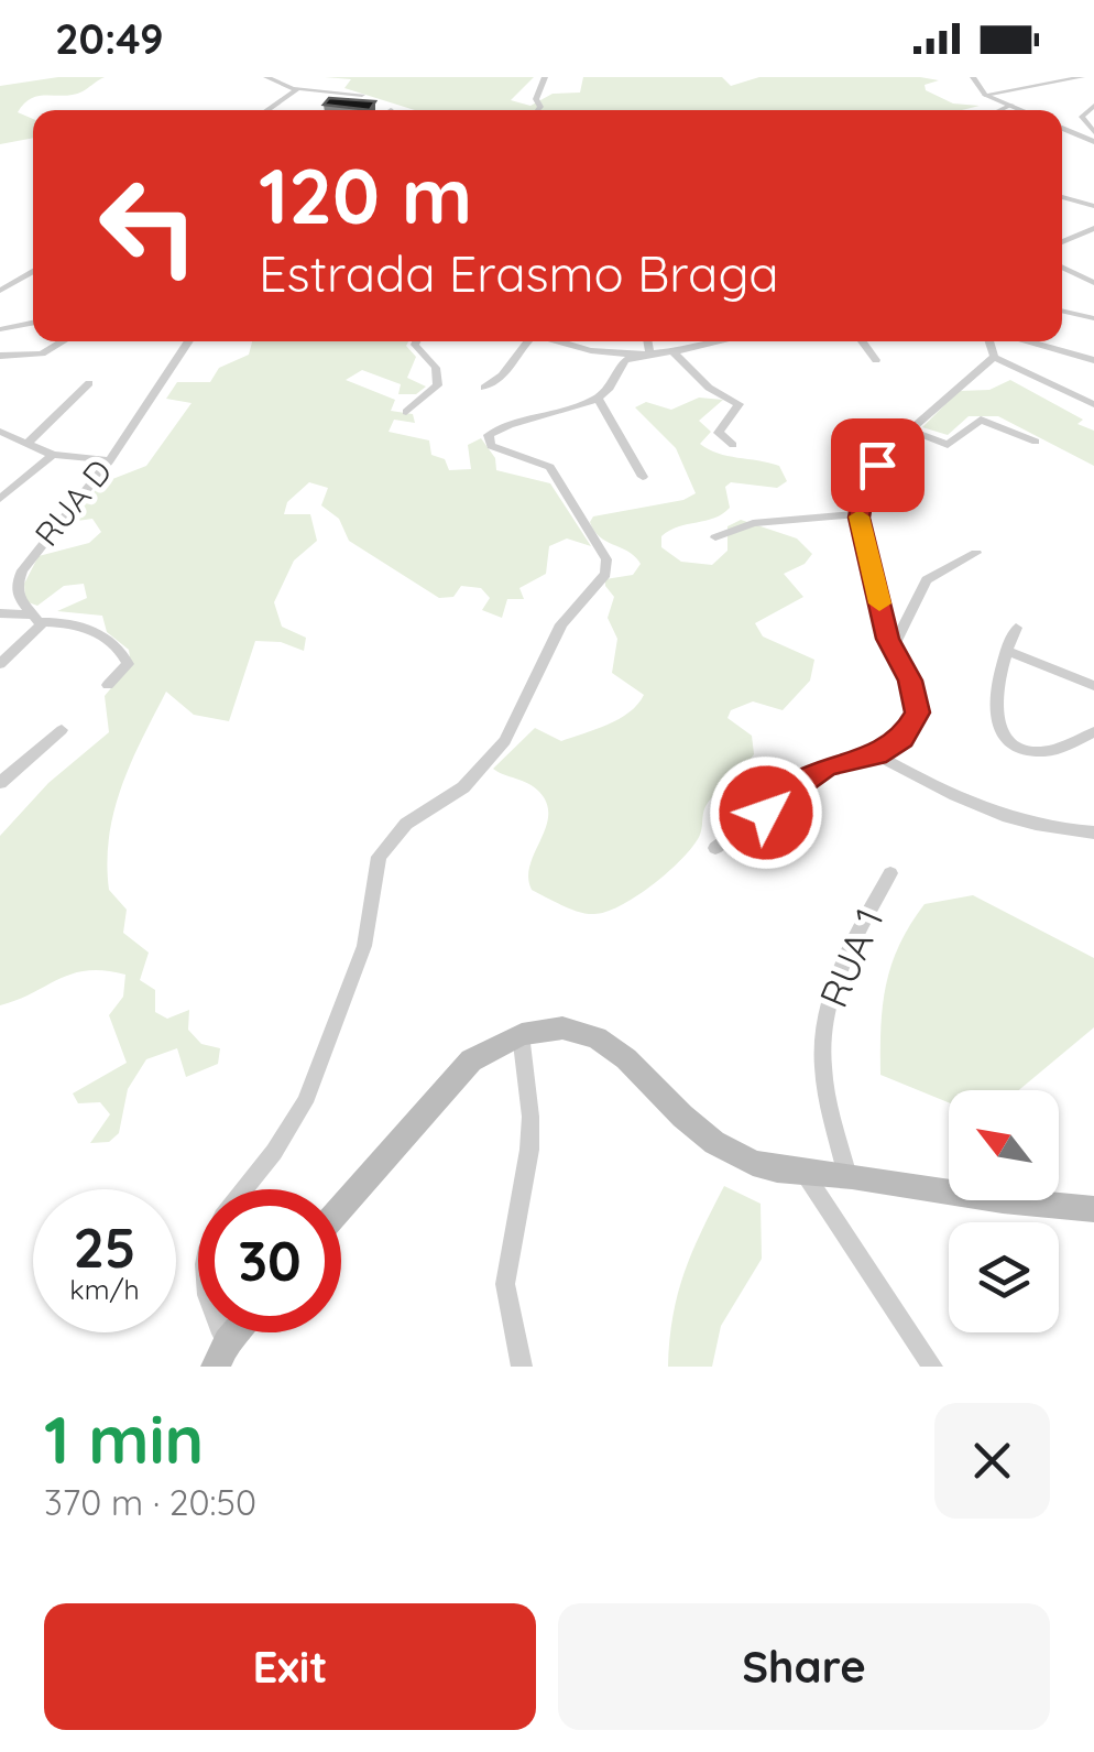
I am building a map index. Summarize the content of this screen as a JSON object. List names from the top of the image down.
{
  "streets": {
    "street": ["RUA D", "RUA 1"]
  },
  "north": "top left",
  "page": {
    "status": "20:49",
    "turn": ["120 m", "Estrada Erasmo Braga"],
    "speed": "25 km/h",
    "limit": "30",
    "heading": ["1 min", "370 m · 20:50"],
    "buttons": ["Exit", "Share"]
  }
}
